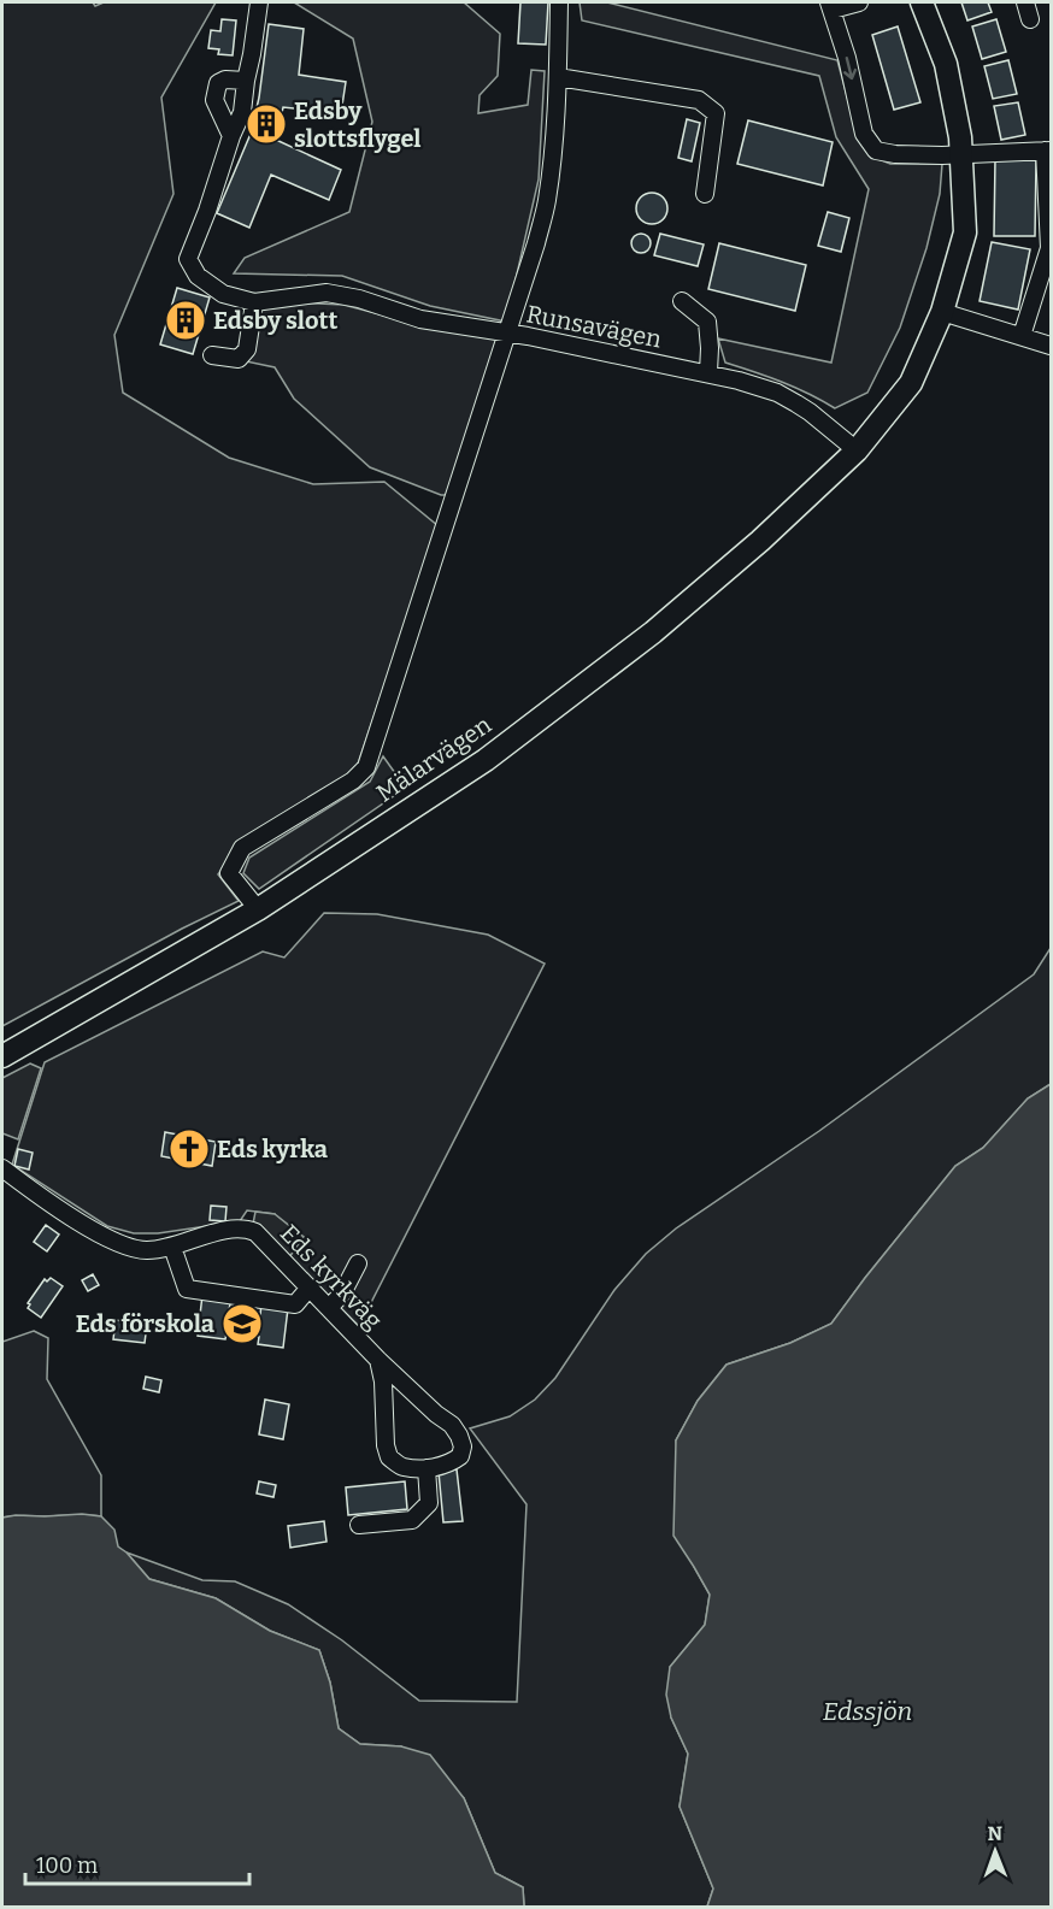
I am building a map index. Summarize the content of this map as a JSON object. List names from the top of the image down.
{
  "streets": {
    "main road": ["Mälarvägen"],
    "street": ["Runsavägen", "Eds kyrkväg"]
  },
  "crossings": [
    ["Runsavägen", "Mälarvägen"]
  ],
  "water": ["Edssjön"],
  "places": {
    "building": ["Edsby slottsflygel", "Edsby slott"],
    "church": ["Eds kyrka"],
    "school or university": ["Eds förskola"]
  },
  "scale_bar": "100 m",
  "north": "top"
}
